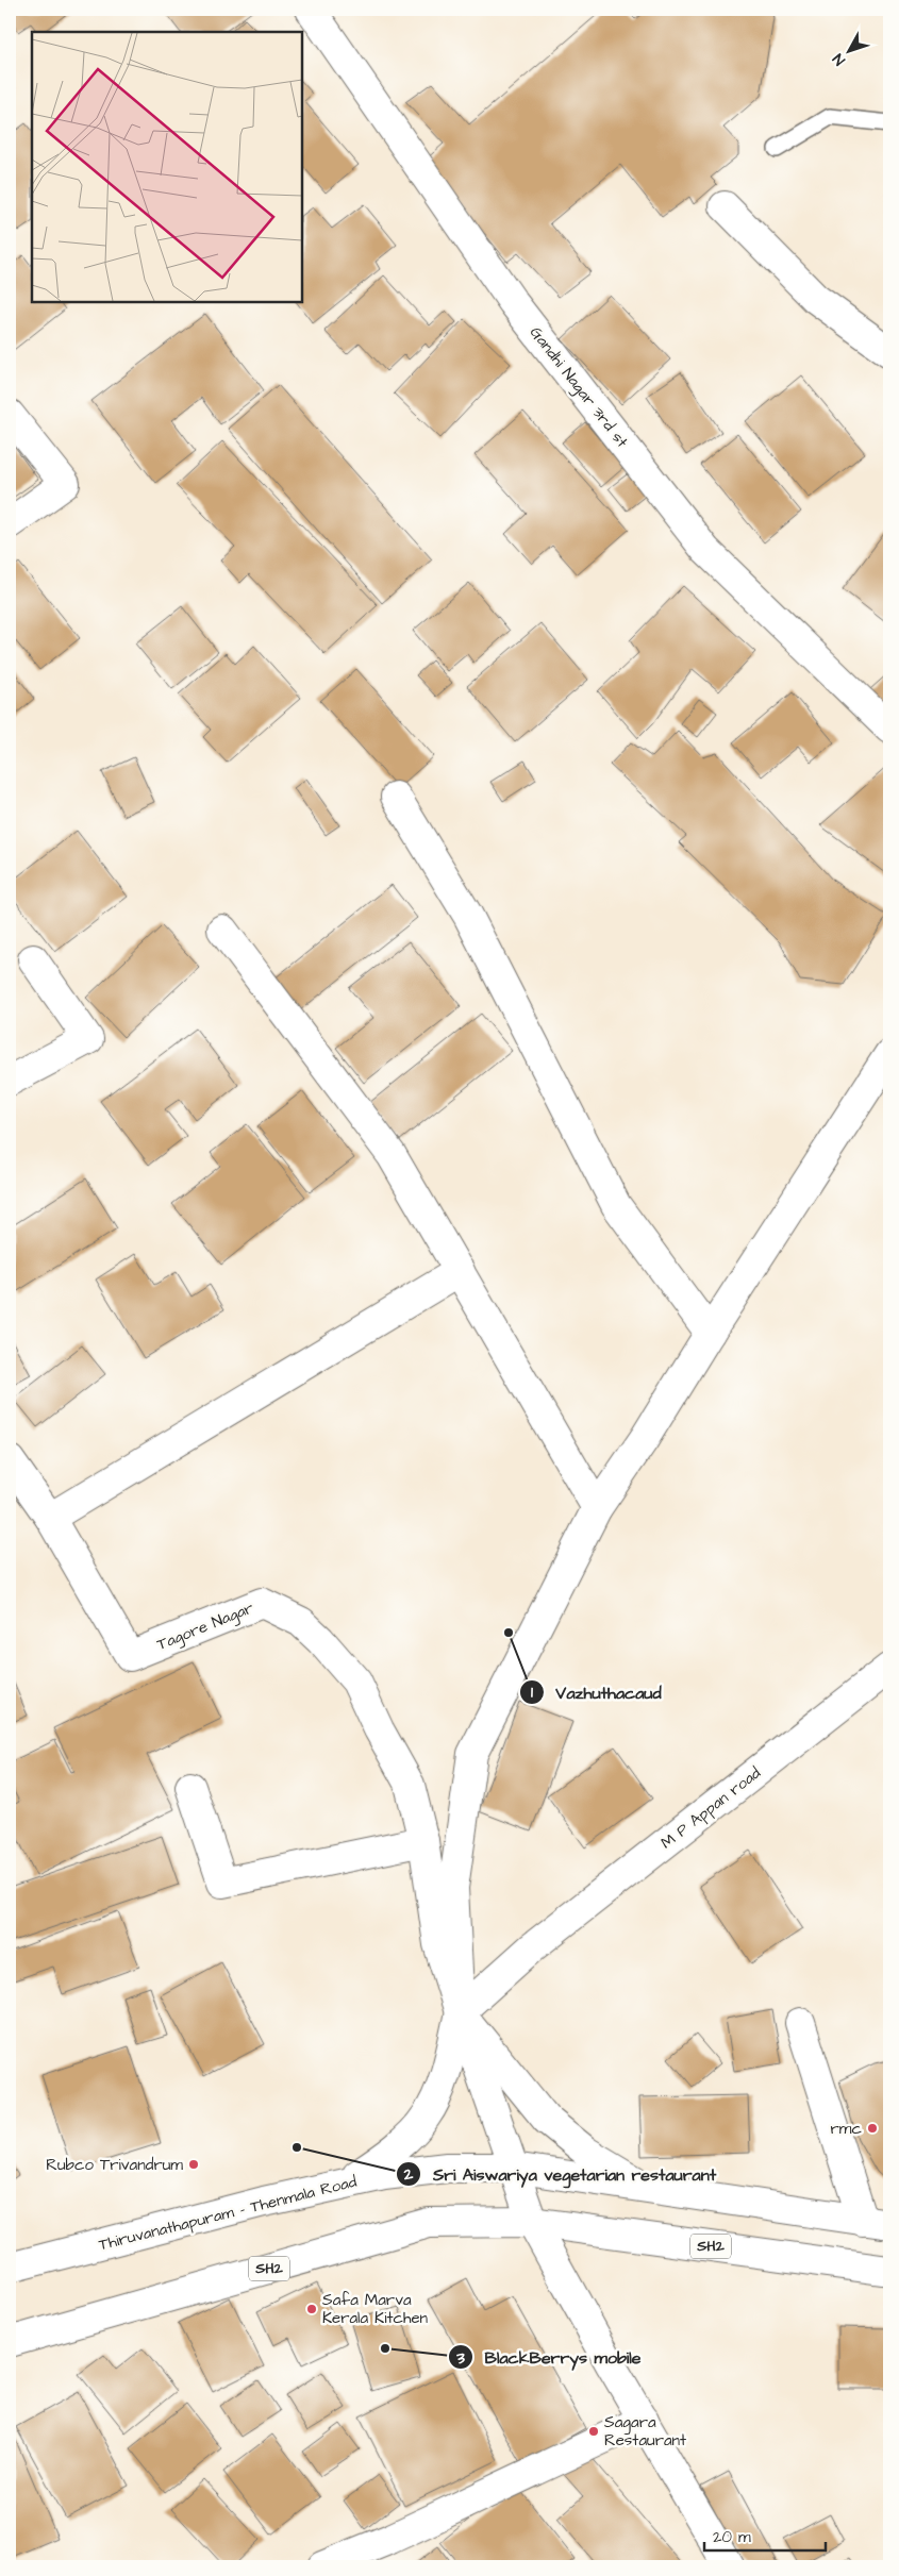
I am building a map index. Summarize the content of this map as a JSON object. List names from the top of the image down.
{
  "streets": {
    "street": [
      "Gandhi Nagar 3rd st",
      "Tagore Nagar",
      "M P Appan road",
      "Thiruvanathapuram - Thenmala Road",
      "SH2"
    ]
  },
  "crossings": [
    ["Tagore Nagar", "M P Appan road"]
  ],
  "places": [
    "Vazhuthacaud",
    "rmc",
    "Sri Aiswariya vegetarian restaurant",
    "Rubco Trivandrum",
    "Safa Marva Kerala Kitchen",
    "BlackBerrys mobile",
    "Sagara Restaurant"
  ],
  "scale_bar": "20 m",
  "north": "bottom left"
}
